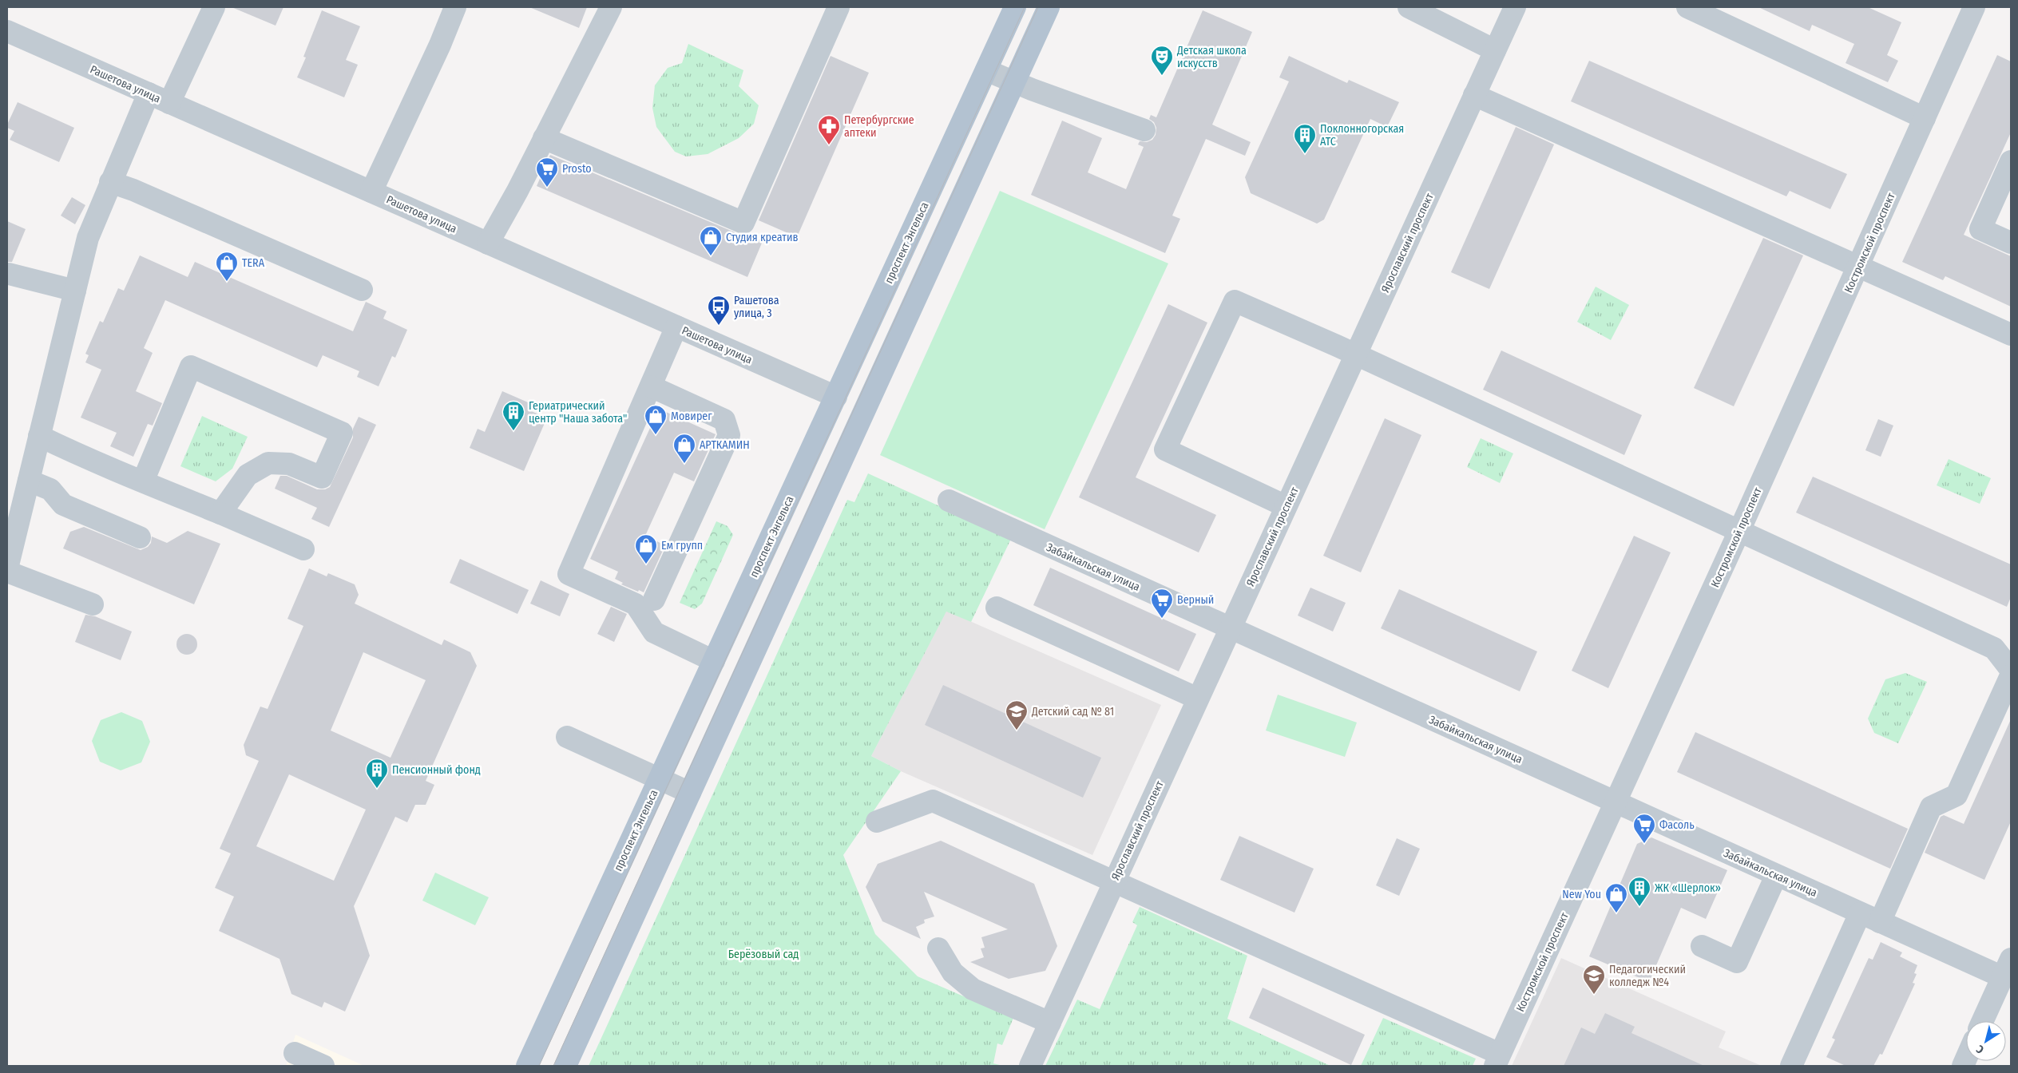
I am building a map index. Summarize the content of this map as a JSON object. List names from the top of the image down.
{
  "streets": {
    "main road": ["проспект Энгельса"],
    "street": [
      "Рашетова улица",
      "Ярославский проспект",
      "Костромской проспект",
      "Забайкальская улица"
    ]
  },
  "crossings": [
    ["Рашетова улица", "проспект Энгельса"],
    ["Ярославский проспект", "Забайкальская улица"],
    ["Костромской проспект", "Забайкальская улица"]
  ],
  "parks": ["Берёзовый сад"],
  "places": {
    "theatre": ["Детская школа искусств"],
    "pharmacy": ["Петербургские аптеки"],
    "building": [
      "Поклонногорская АТС",
      "Гериатрический центр \"Наша забота\"",
      "Пенсионный фонд",
      "ЖК «Шерлок»"
    ],
    "supermarket": ["Prosto", "Верный", "Фасоль"],
    "shop": [
      "Студия креатив",
      "TERA",
      "Мовирег",
      "АРТКАМИН",
      "Ем групп",
      "New You"
    ],
    "bus stop": ["Рашетова улица, 3"],
    "school or university": ["Детский сад № 81", "Педагогический колледж №4"]
  },
  "north": "bottom left"
}
